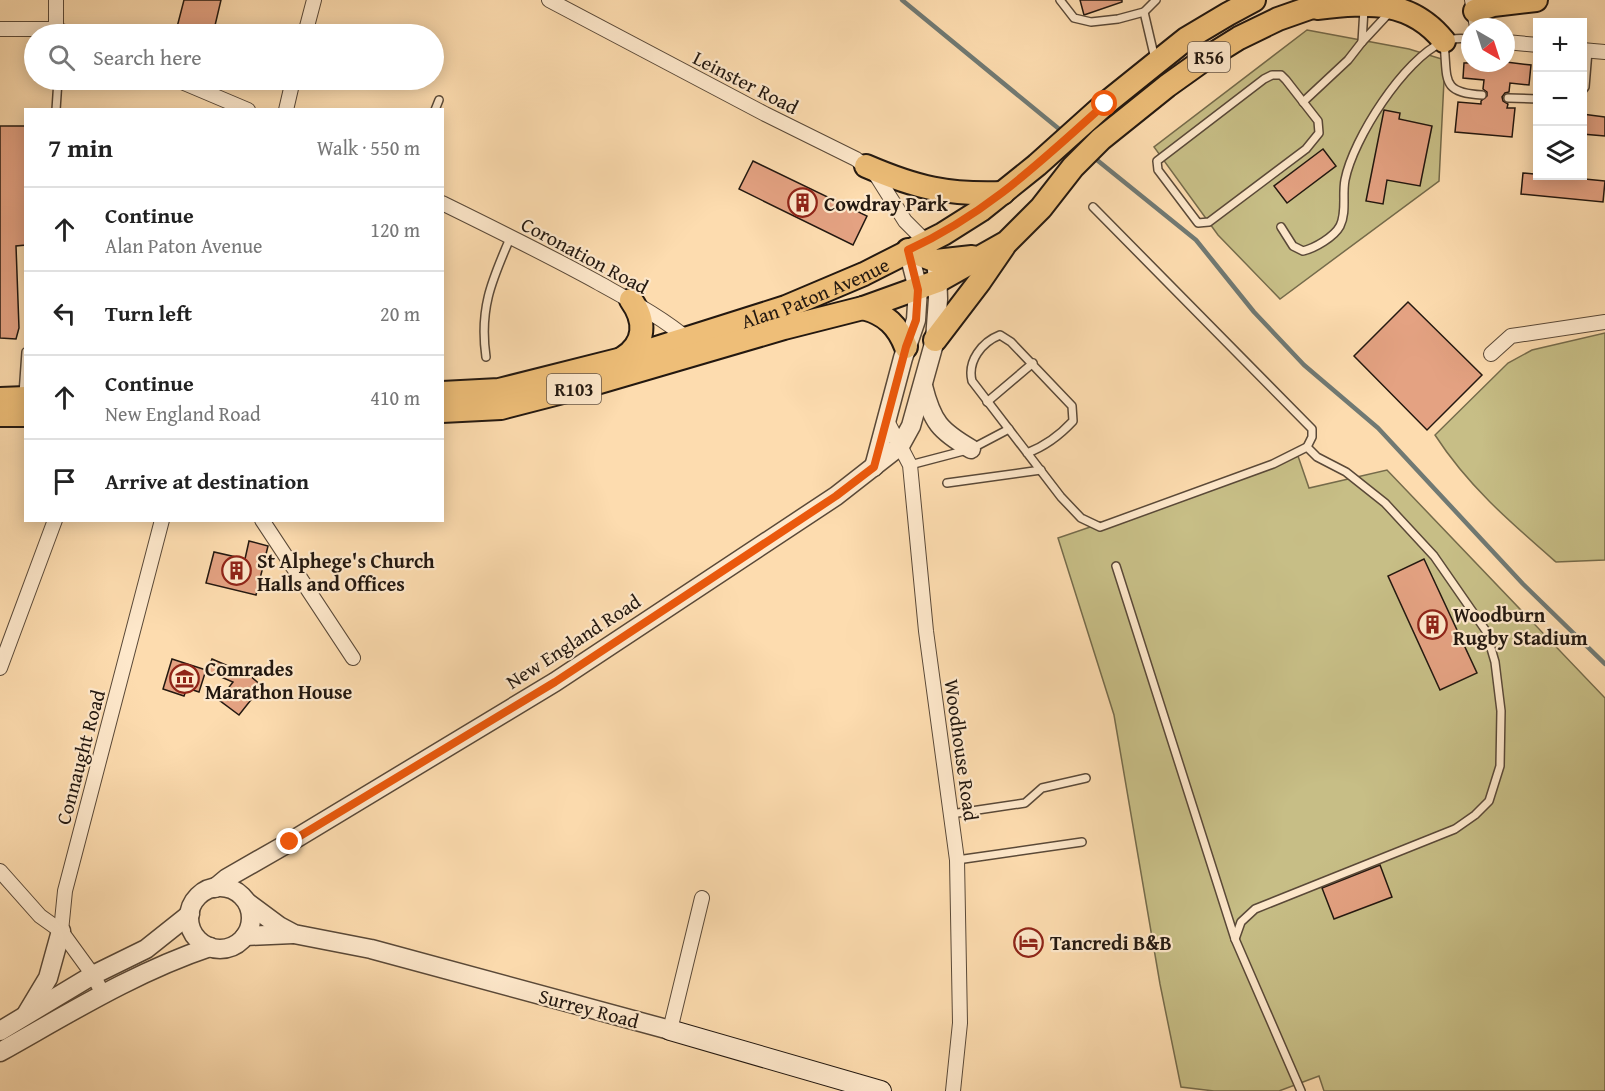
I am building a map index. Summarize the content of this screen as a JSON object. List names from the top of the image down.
{
  "streets": {
    "main road": [
      "R56",
      "Alan Paton Avenue",
      "R103",
      "Surrey Road"
    ],
    "street": [
      "Leinster Road",
      "Coronation Road",
      "New England Road",
      "Woodhouse Road",
      "Connaught Road"
    ]
  },
  "crossings": [
    ["R56", "Alan Paton Avenue"],
    ["Leinster Road", "Alan Paton Avenue"],
    ["Leinster Road", "New England Road"],
    ["Coronation Road", "Alan Paton Avenue"],
    ["Alan Paton Avenue", "New England Road"],
    ["New England Road", "Woodhouse Road"],
    ["New England Road", "Surrey Road"]
  ],
  "places": {
    "building": ["Cowdray Park", "St Alphege's Church Halls and Offices", "Woodburn Rugby Stadium"],
    "museum": ["Comrades Marathon House"],
    "hotel": ["Tancredi B&B"]
  },
  "north": "bottom right",
  "page": {
    "map_buttons": ["+", "−"],
    "search": "Search here",
    "heading": ["7 min", "Walk · 550 m"],
    "list": [
      ["Continue", "Alan Paton Avenue", "120 m"],
      ["Turn left", "20 m"],
      ["Continue", "New England Road", "410 m"],
      "Arrive at destination"
    ]
  }
}
